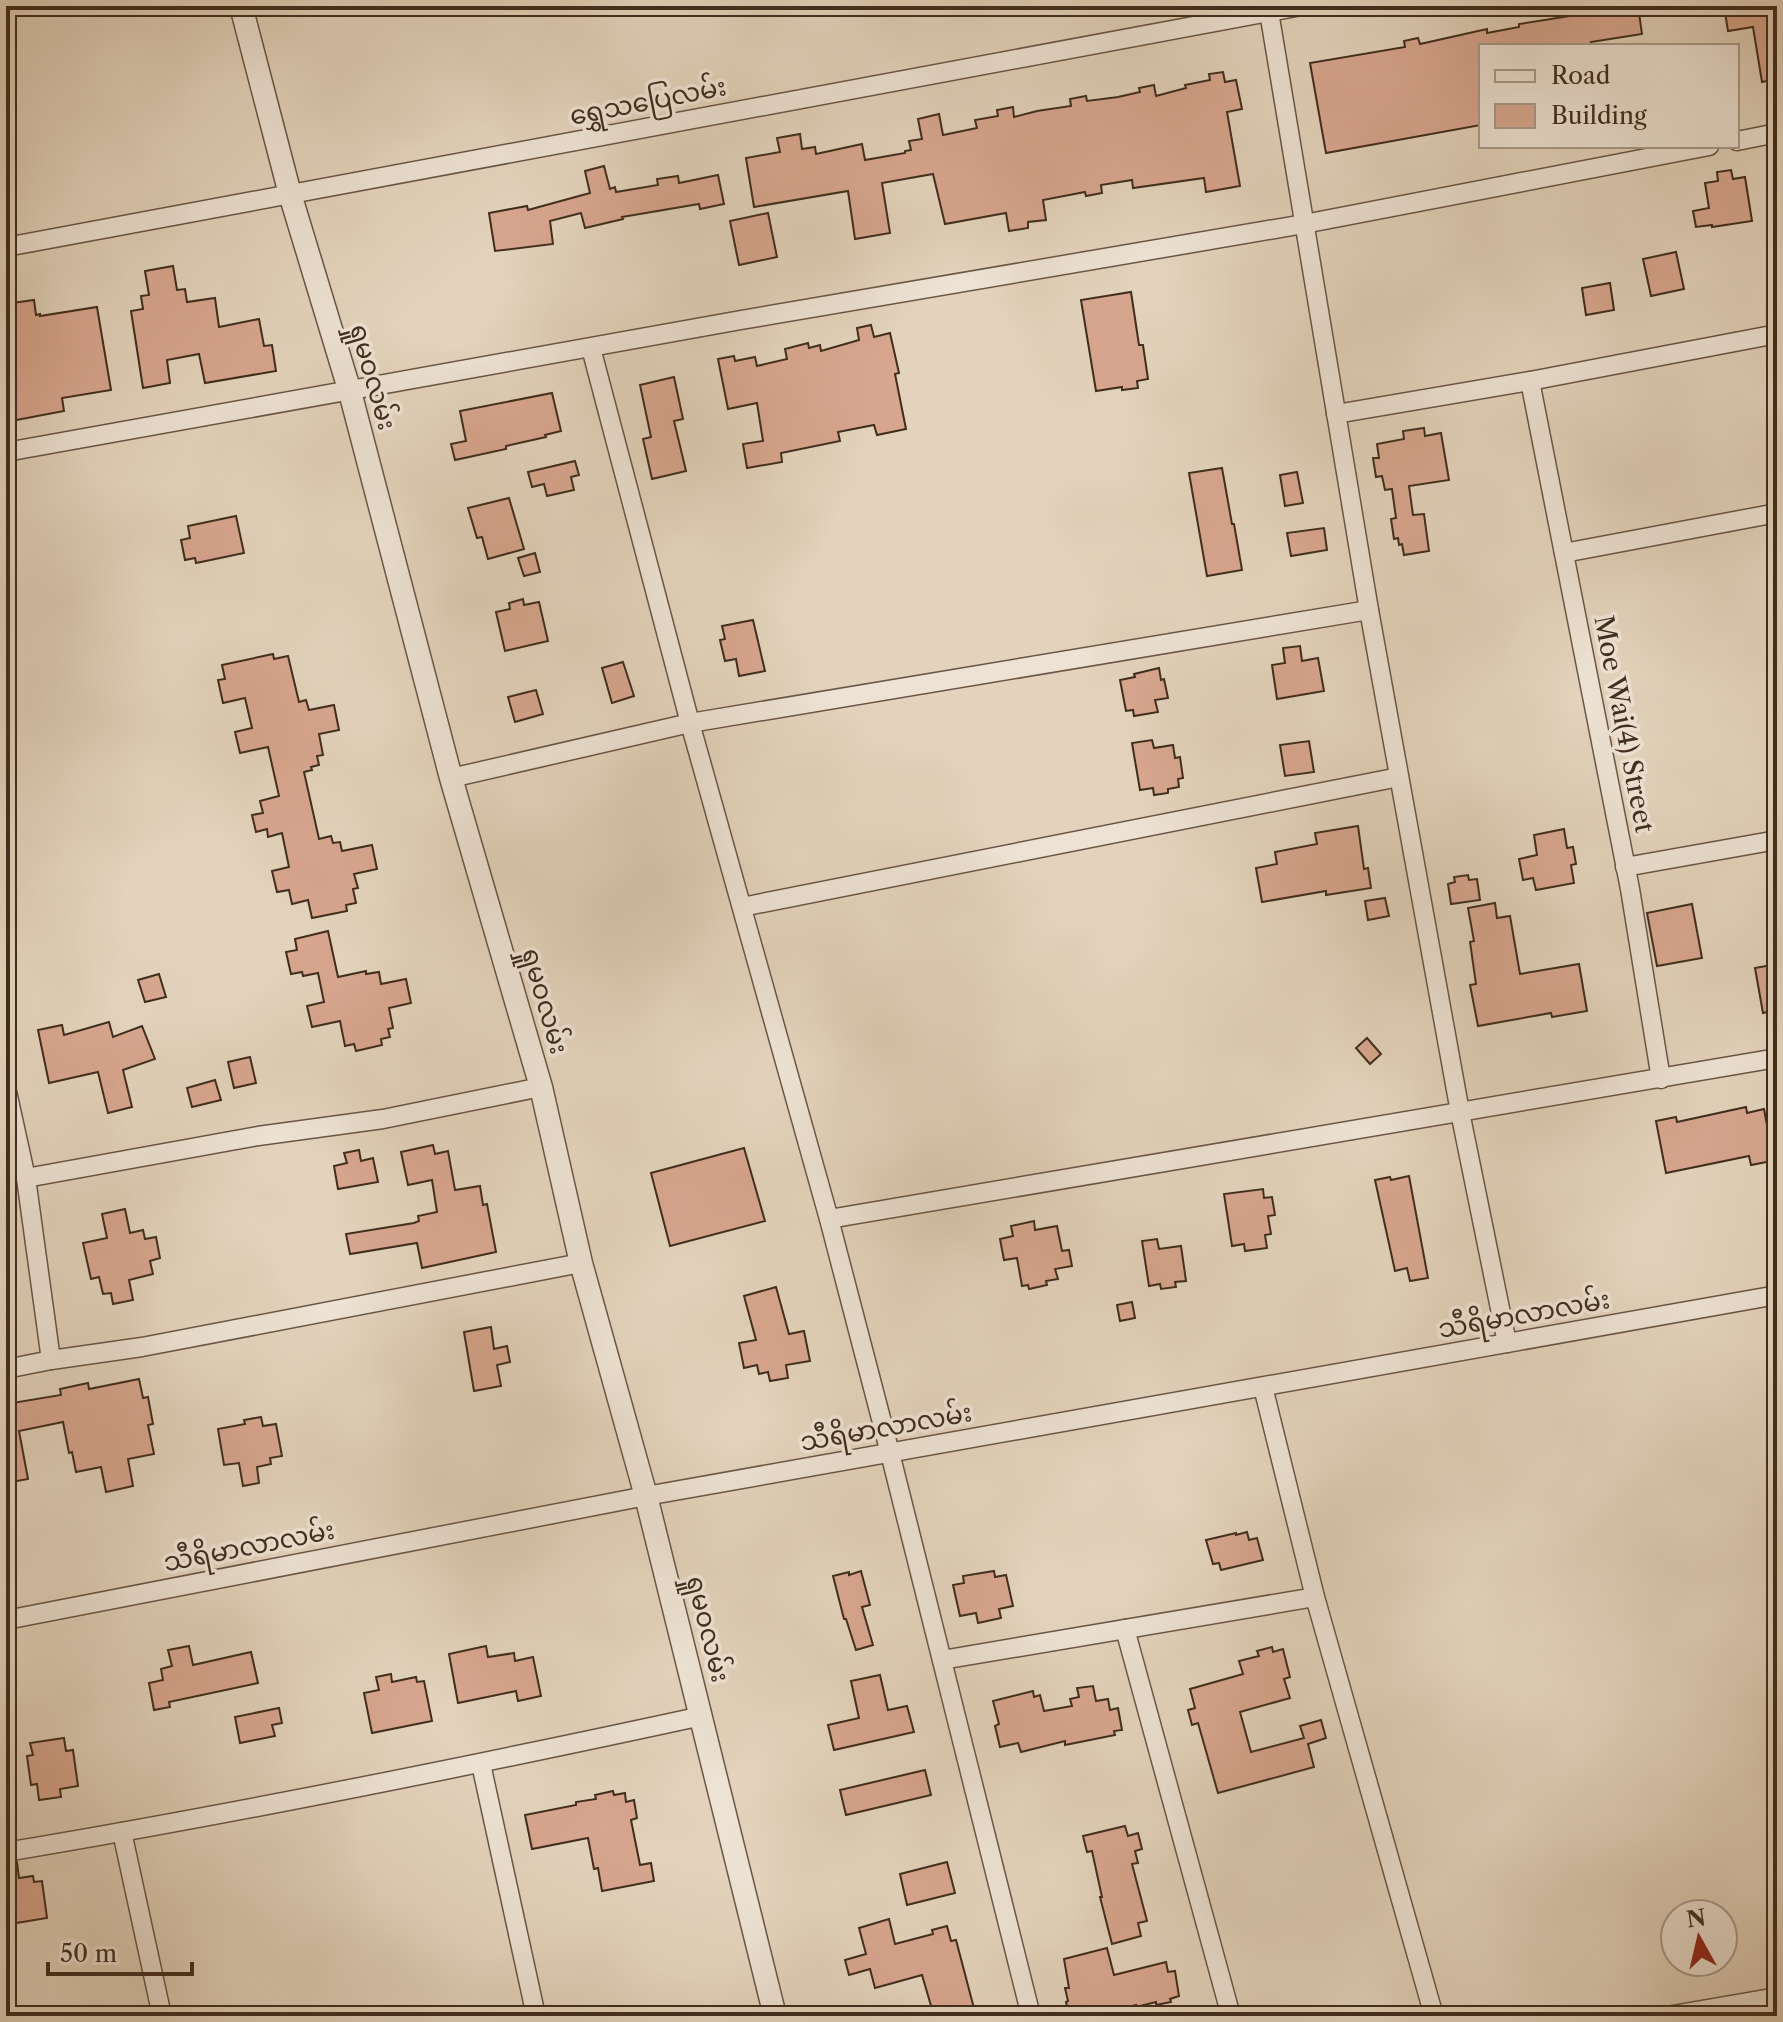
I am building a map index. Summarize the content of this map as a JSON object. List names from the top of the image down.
{
  "streets": {
    "street": [
      "ရွှေသပြေလမ်း",
      "ရှုမဝလမ်း",
      "Moe Wai(4) Street",
      "သီရိမာလာလမ်း"
    ]
  },
  "crossings": [
    ["ရွှေသပြေလမ်း", "ရှုမဝလမ်း"],
    ["ရှုမဝလမ်း", "သီရိမာလာလမ်း"]
  ],
  "legend": ["Road", "Building"],
  "scale_bar": "50 m",
  "north": "top"
}
